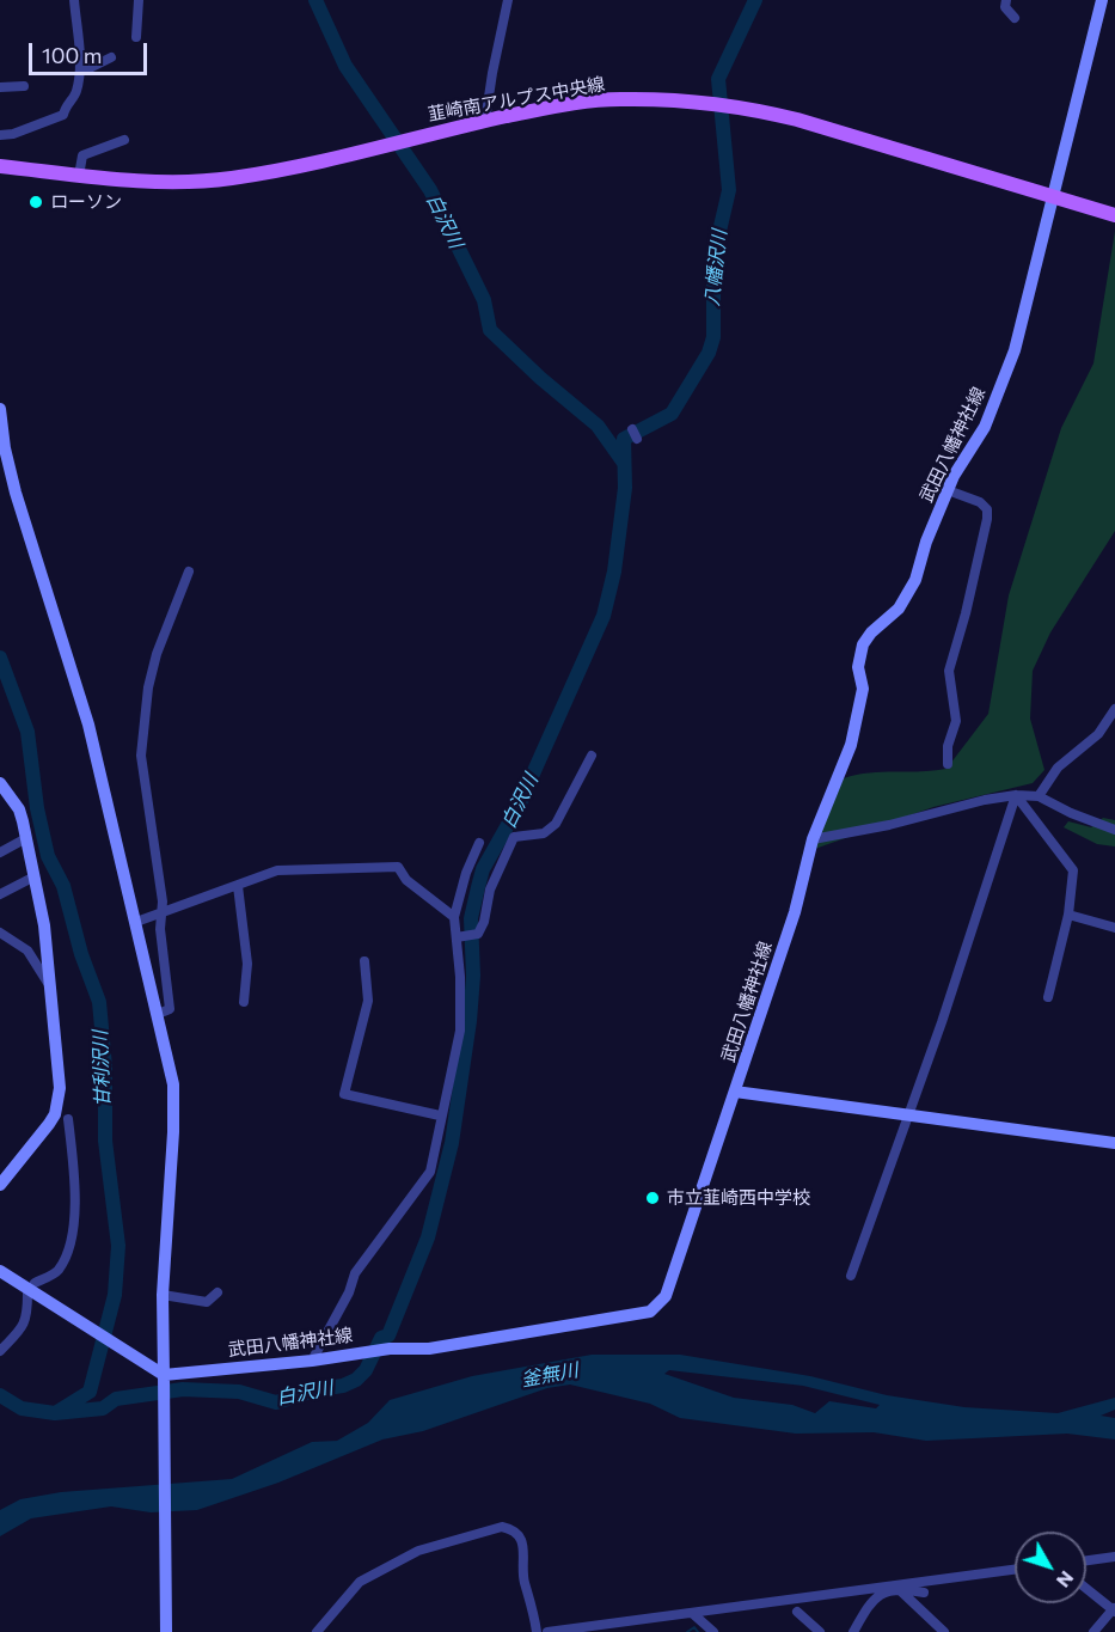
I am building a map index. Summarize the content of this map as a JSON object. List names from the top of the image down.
{
  "streets": {
    "main road": ["韮崎南アルプス中央線", "武田八幡神社線"]
  },
  "crossings": [
    ["韮崎南アルプス中央線", "武田八幡神社線"]
  ],
  "water": [
    "白沢川",
    "八幡沢川",
    "甘利沢川",
    "釜無川"
  ],
  "places": ["ローソン", "市立韮崎西中学校"],
  "scale_bar": "100 m",
  "north": "bottom right"
}
